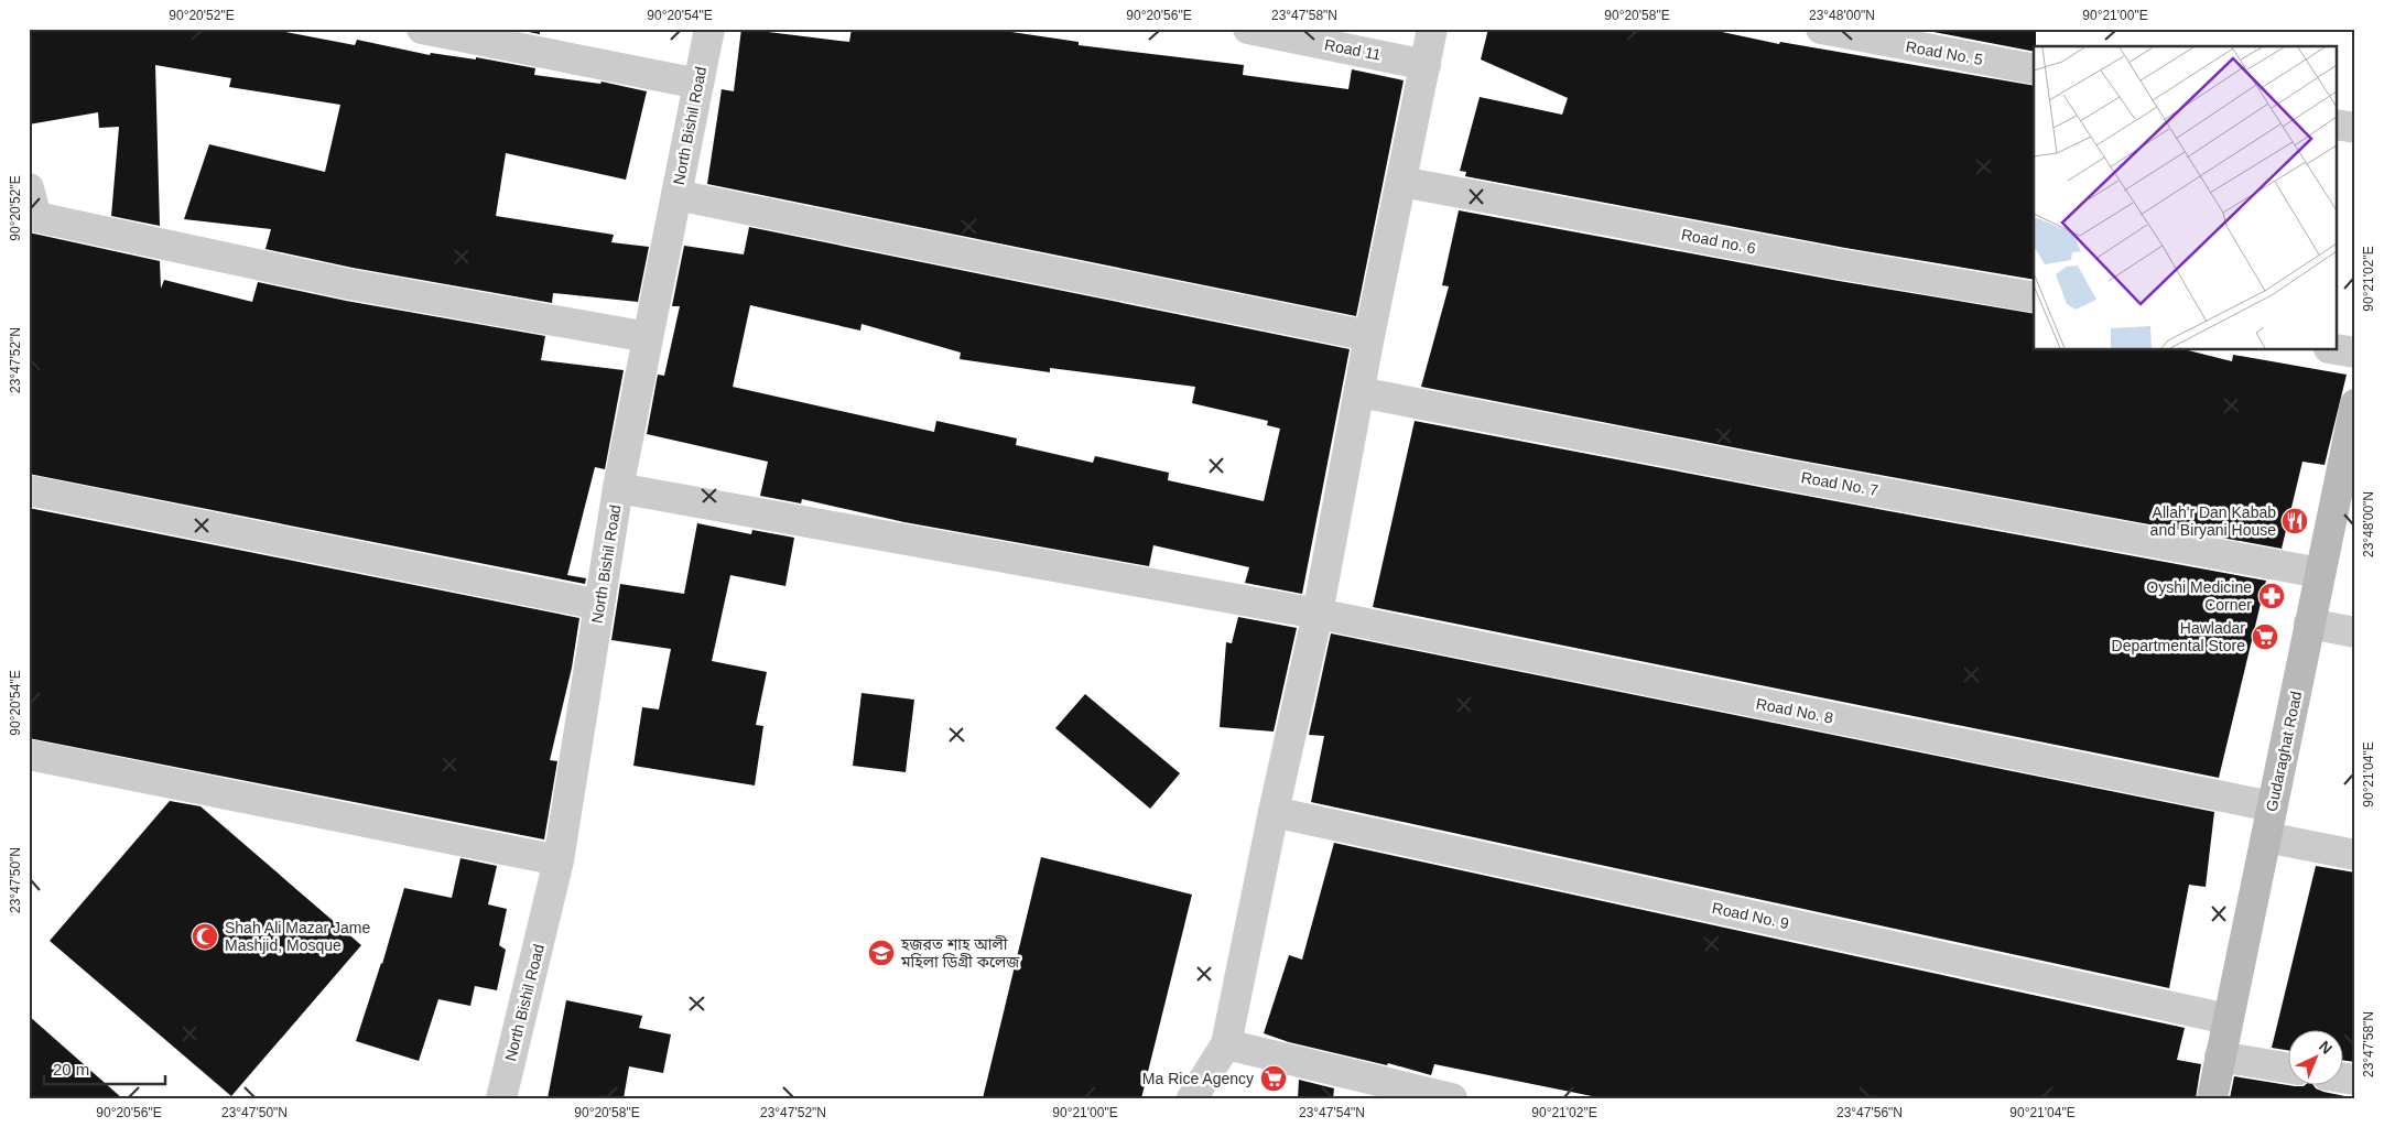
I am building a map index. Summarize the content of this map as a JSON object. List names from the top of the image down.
{
  "streets": {
    "street": [
      "Road 11",
      "Road No. 5",
      "North Bishil Road",
      "Road no. 6",
      "Road No. 7",
      "Road No. 8",
      "Gudaraghat Road",
      "Road No. 9"
    ]
  },
  "crossings": [
    ["North Bishil Road", "Road No. 8"],
    ["Road No. 7", "Gudaraghat Road"],
    ["Road No. 8", "Gudaraghat Road"],
    ["Gudaraghat Road", "Road No. 9"]
  ],
  "places": {
    "restaurant": ["Allah'r Dan Kabab and Biryani House"],
    "pharmacy": ["Oyshi Medicine Corner"],
    "supermarket": ["Hawladar Departmental Store", "Ma Rice Agency"],
    "mosque": ["Shah Ali Mazar Jame Mashjid, Mosque"],
    "school or university": ["হজরত শাহ আলী মহিলা ডিগ্রী কলেজ"]
  },
  "scale_bar": "20 m",
  "north": "top right",
  "coordinates": [
    "90°20'52\"E",
    "90°20'54\"E",
    "90°20'56\"E",
    "23°47'58\"N",
    "90°20'58\"E",
    "23°48'00\"N",
    "90°21'00\"E",
    "90°21'02\"E",
    "23°47'52\"N",
    "90°21'04\"E",
    "23°47'50\"N",
    "23°47'54\"N",
    "23°47'56\"N"
  ]
}
